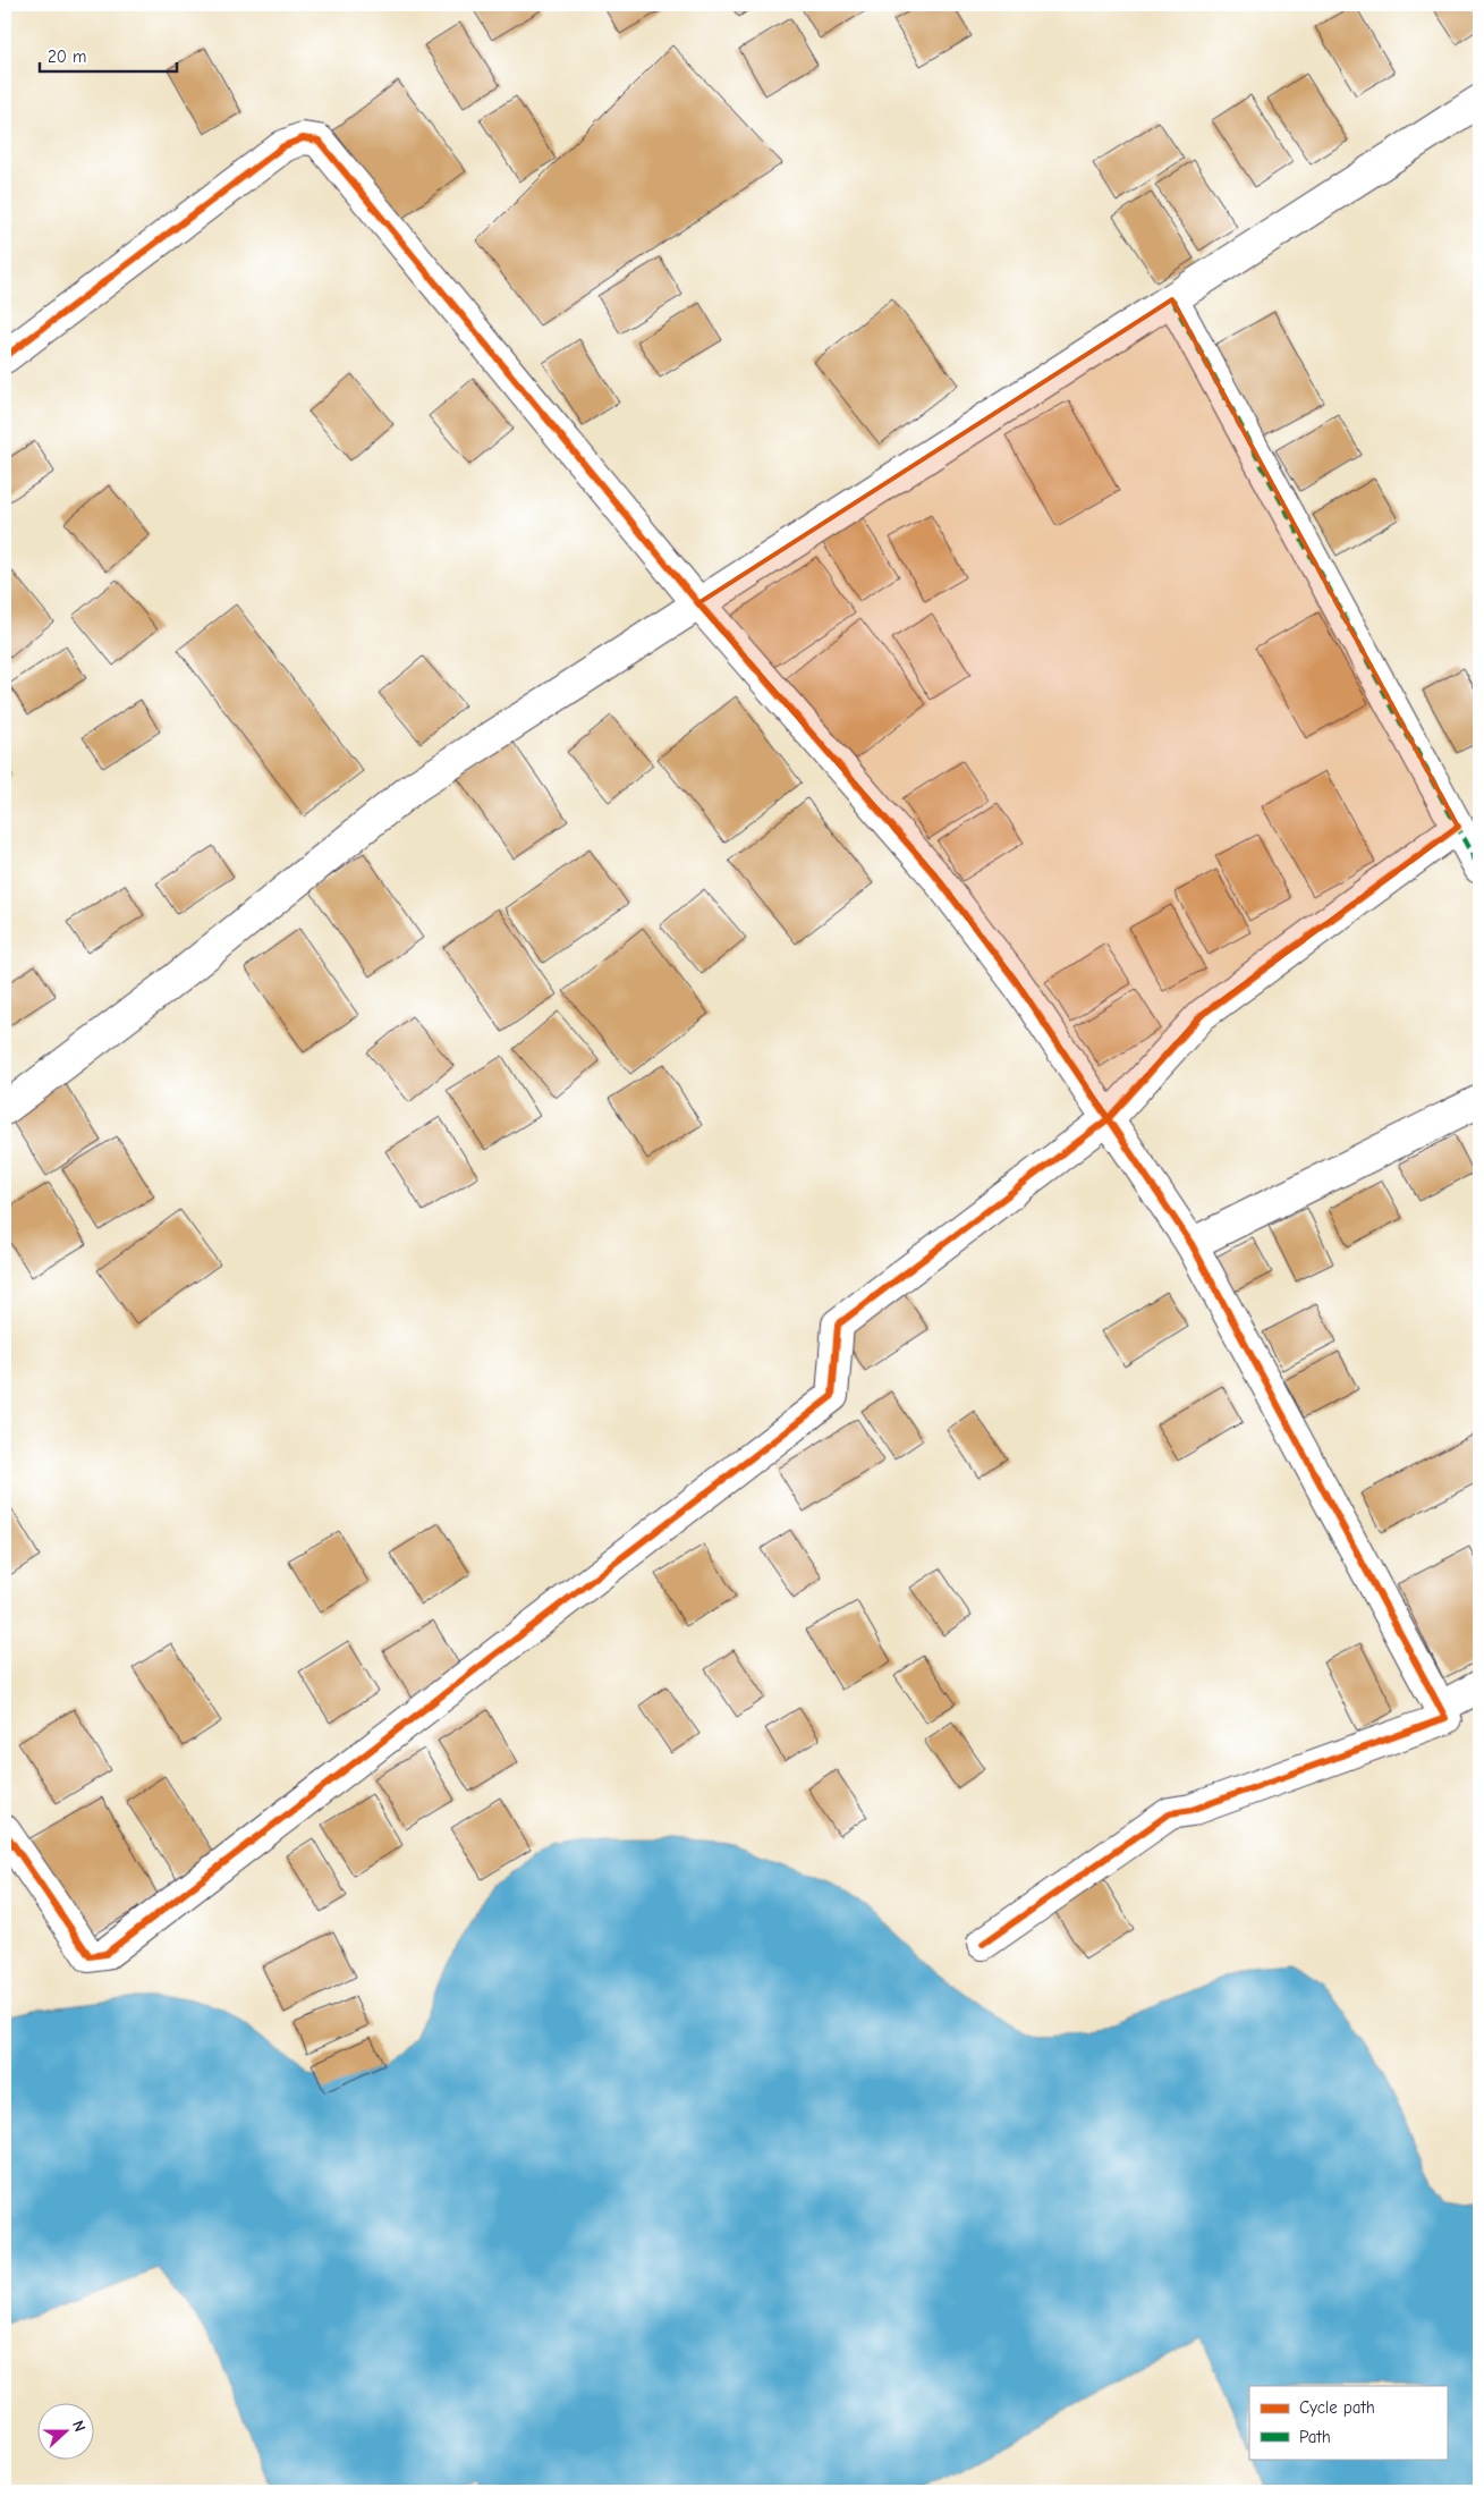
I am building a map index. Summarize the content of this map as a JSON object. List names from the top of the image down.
{
  "legend": ["Cycle path", "Path"],
  "scale_bar": "20 m",
  "north": "right"
}
